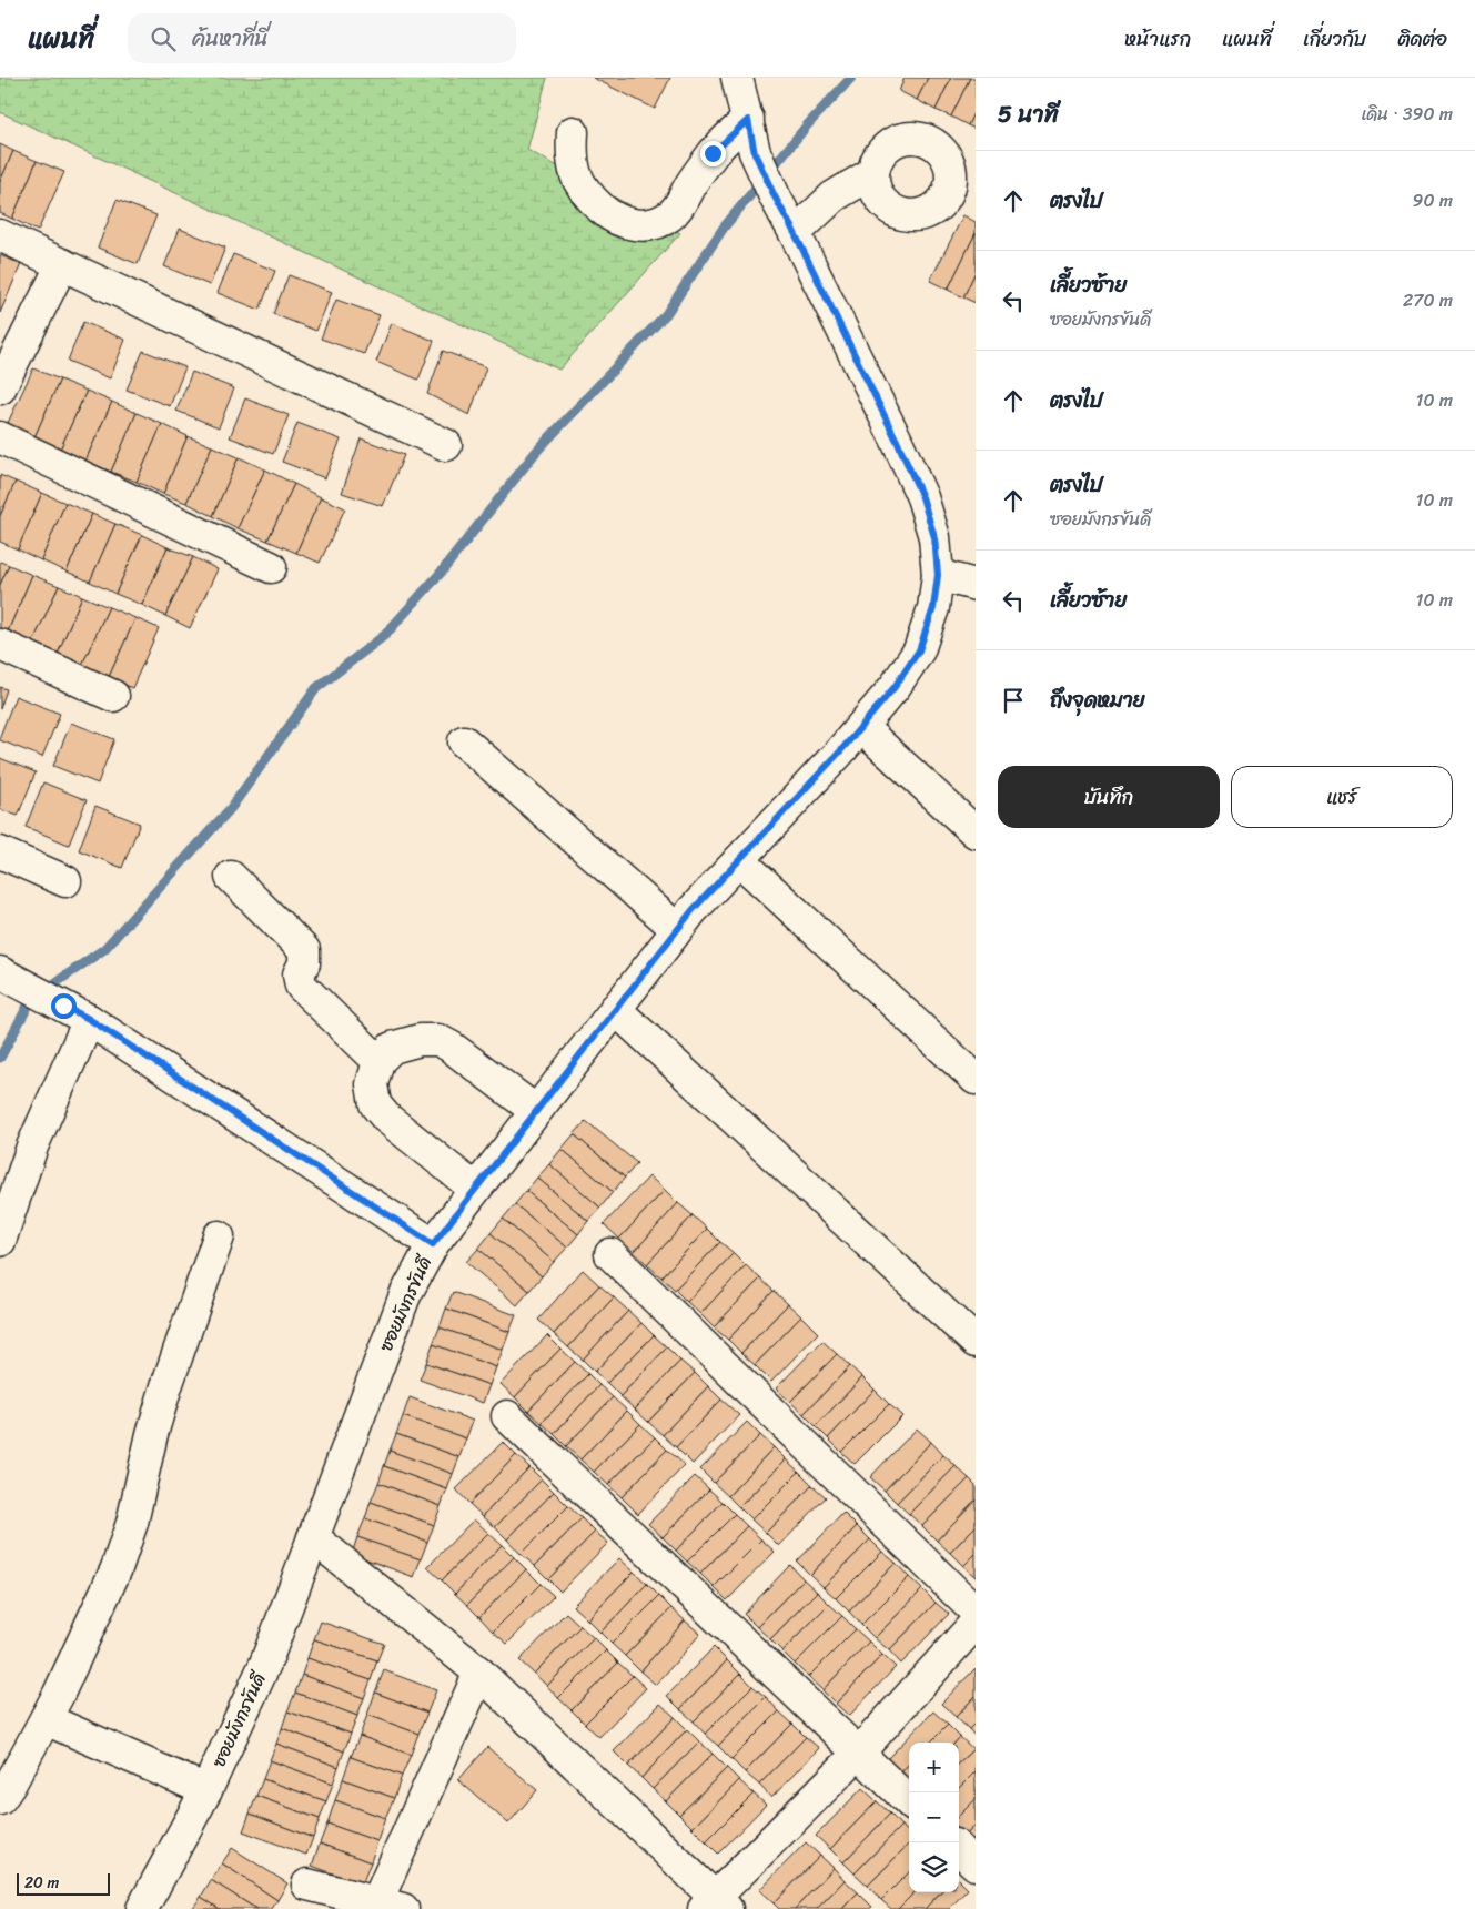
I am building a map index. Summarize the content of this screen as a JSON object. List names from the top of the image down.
{
  "streets": {
    "street": ["ซอยมังกรขันดี"]
  },
  "scale_bar": "20 m",
  "page": {
    "header": "แผนที่",
    "search": "ค้นหาที่นี่",
    "nav": [
      "หน้าแรก",
      "แผนที่",
      "เกี่ยวกับ",
      "ติดต่อ"
    ],
    "heading": ["5 นาที", "เดิน · 390 m"],
    "list": [
      ["ตรงไป", "90 m"],
      ["เลี้ยวซ้าย", "ซอยมังกรขันดี", "270 m"],
      ["ตรงไป", "10 m"],
      ["ตรงไป", "ซอยมังกรขันดี", "10 m"],
      ["เลี้ยวซ้าย", "10 m"],
      "ถึงจุดหมาย"
    ],
    "buttons": ["บันทึก", "แชร์"],
    "map_buttons": ["+", "−"],
    "scale": "20 m"
  }
}
